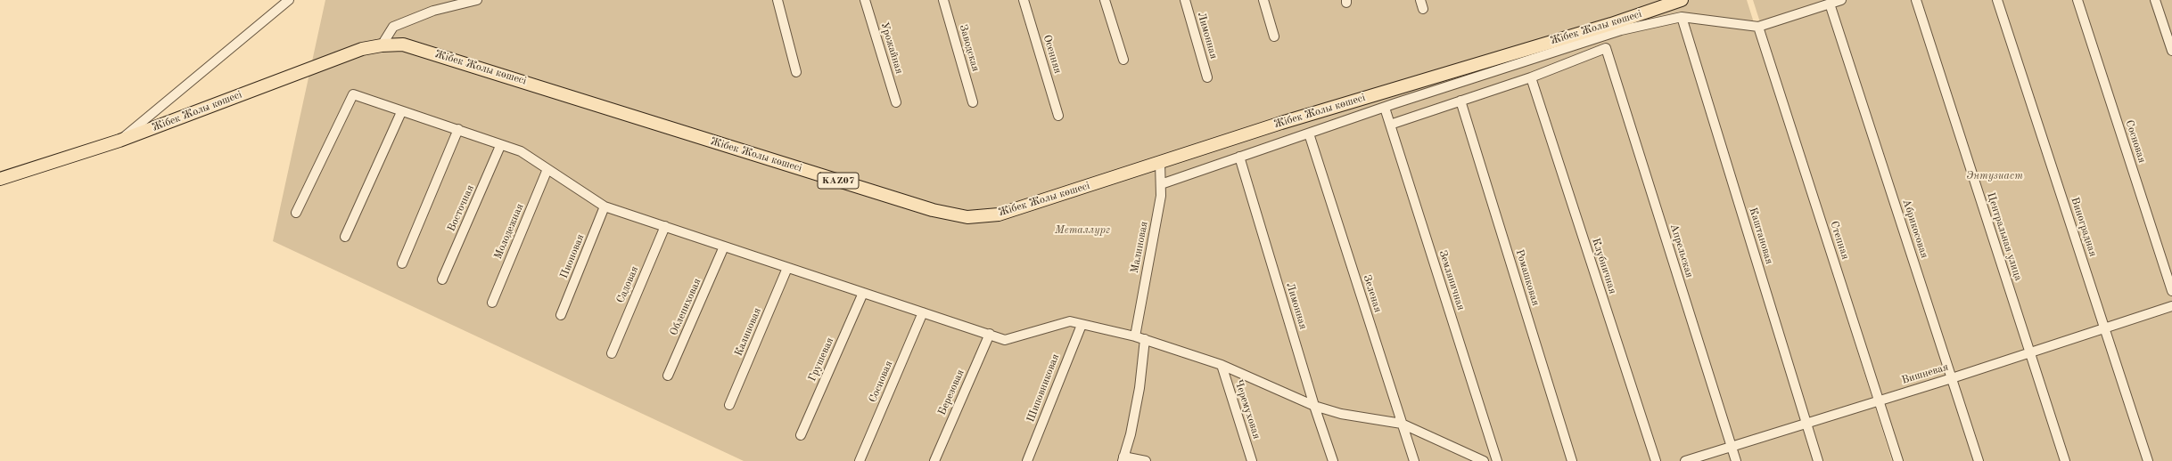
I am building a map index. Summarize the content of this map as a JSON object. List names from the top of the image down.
{
  "streets": {
    "highway": ["Жібек Жолы көшесі", "KAZ07"],
    "street": [
      "Лимонная",
      "Урожайная",
      "Заводская",
      "Осенняя",
      "Сосновая",
      "Восточная",
      "Виноградная",
      "Абрикосовая",
      "Молодежная",
      "Каштановая",
      "Центральная улица",
      "Степная",
      "Малиновая",
      "Апрельская",
      "Пионовая",
      "Клубничная",
      "Ромашковая",
      "Земляничная",
      "Садовая",
      "Зеленая",
      "Облепиховая",
      "Калиновая",
      "Грушевая",
      "Вишневая",
      "Шиповниковая",
      "Березовая",
      "Черемуховая"
    ]
  },
  "crossings": [
    ["Жібек Жолы көшесі", "Малиновая"],
    ["Виноградная", "Вишневая"],
    ["Абрикосовая", "Вишневая"],
    ["Каштановая", "Вишневая"],
    ["Центральная улица", "Вишневая"],
    ["Степная", "Вишневая"],
    ["Апрельская", "Клубничная"],
    ["Апрельская", "Вишневая"]
  ],
  "parks": ["Энтузиаст", "Металлург"]
}
